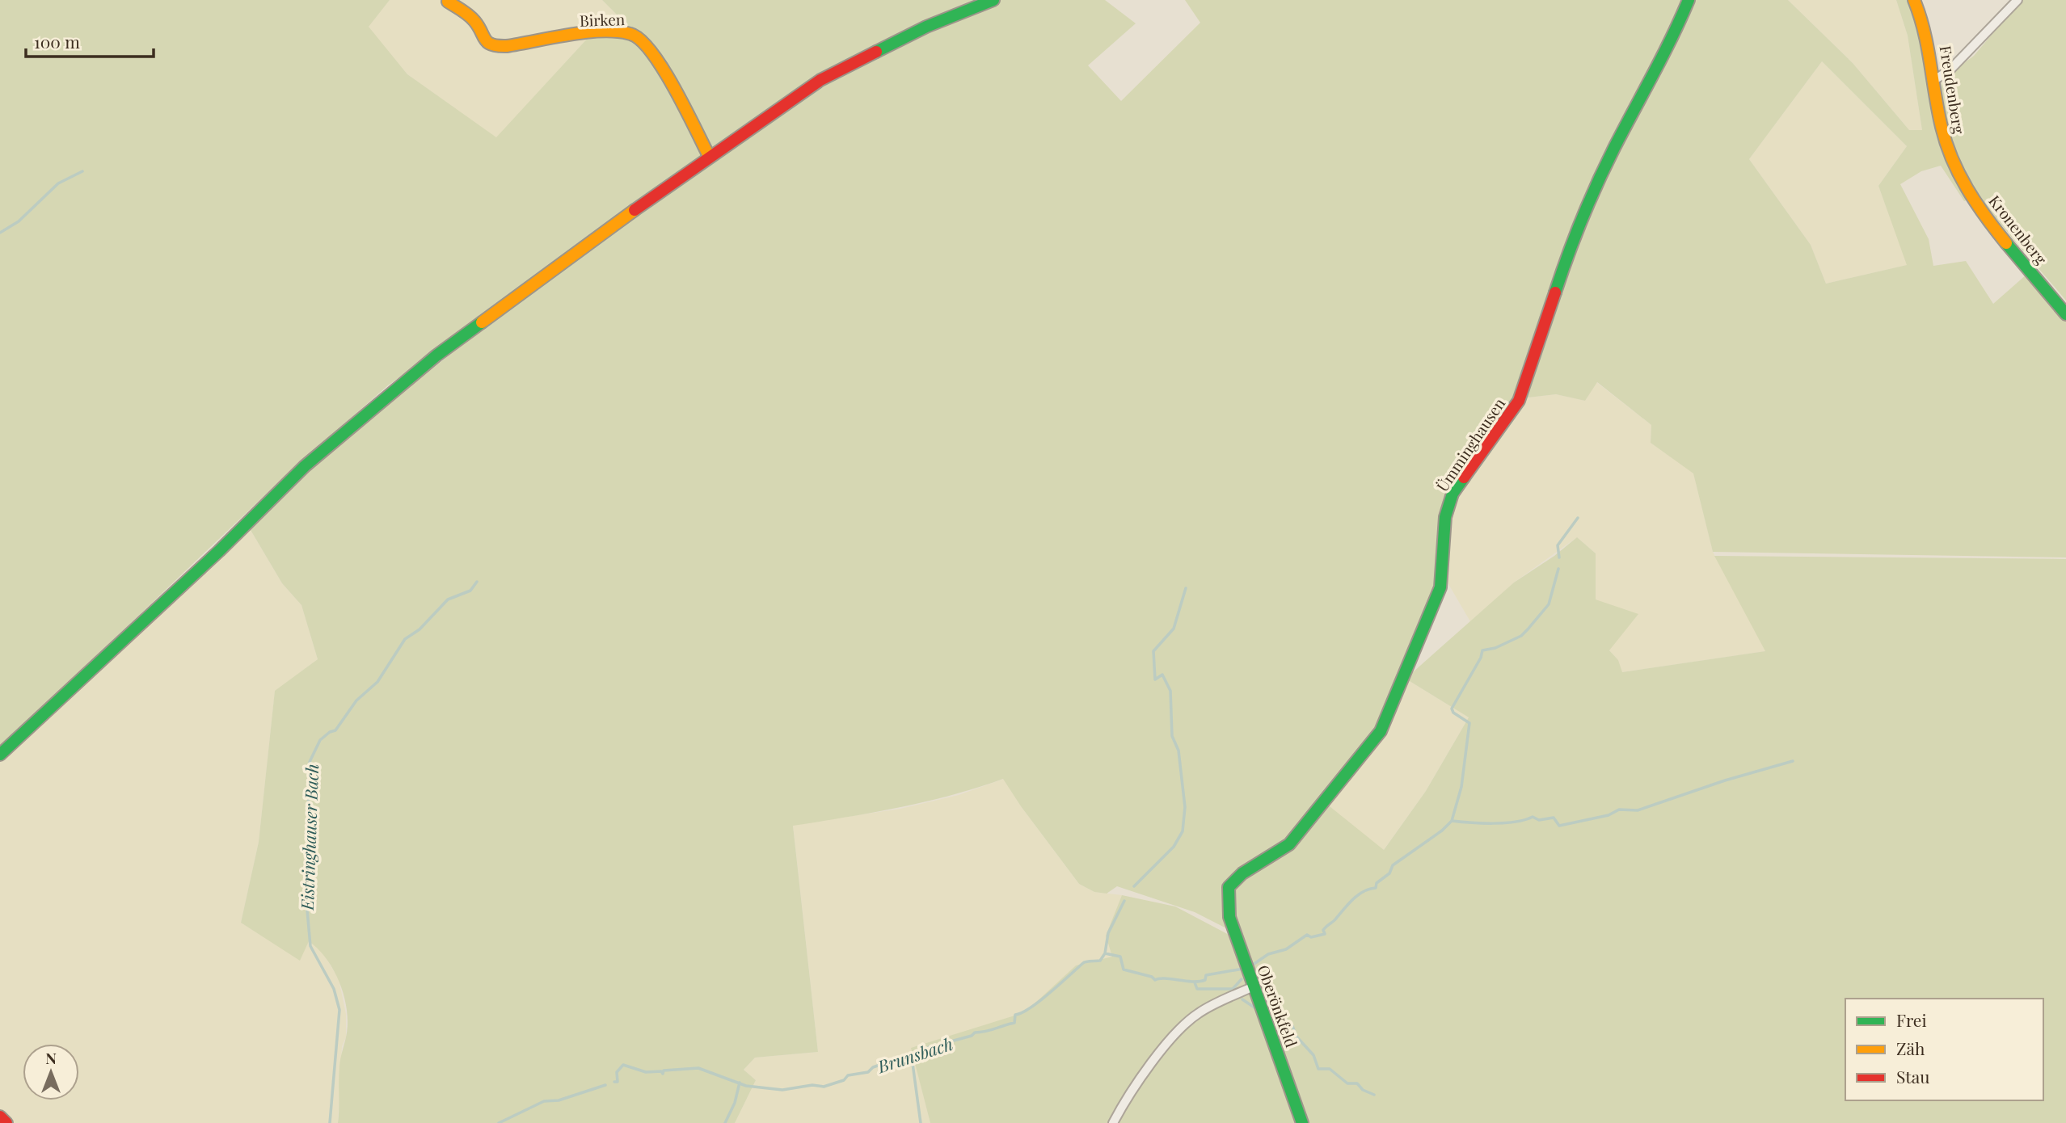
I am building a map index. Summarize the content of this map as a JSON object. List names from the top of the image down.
{
  "streets": {
    "street": [
      "Birken",
      "Freudenberg",
      "Kronenberg",
      "Ümminghausen",
      "Oberönkfeld"
    ]
  },
  "crossings": [
    ["Freudenberg", "Kronenberg"],
    ["Ümminghausen", "Oberönkfeld"]
  ],
  "water": ["Eistringhauser Bach", "Brunsbach"],
  "legend": ["Frei", "Zäh", "Stau"],
  "scale_bar": "100 m",
  "north": "top"
}
